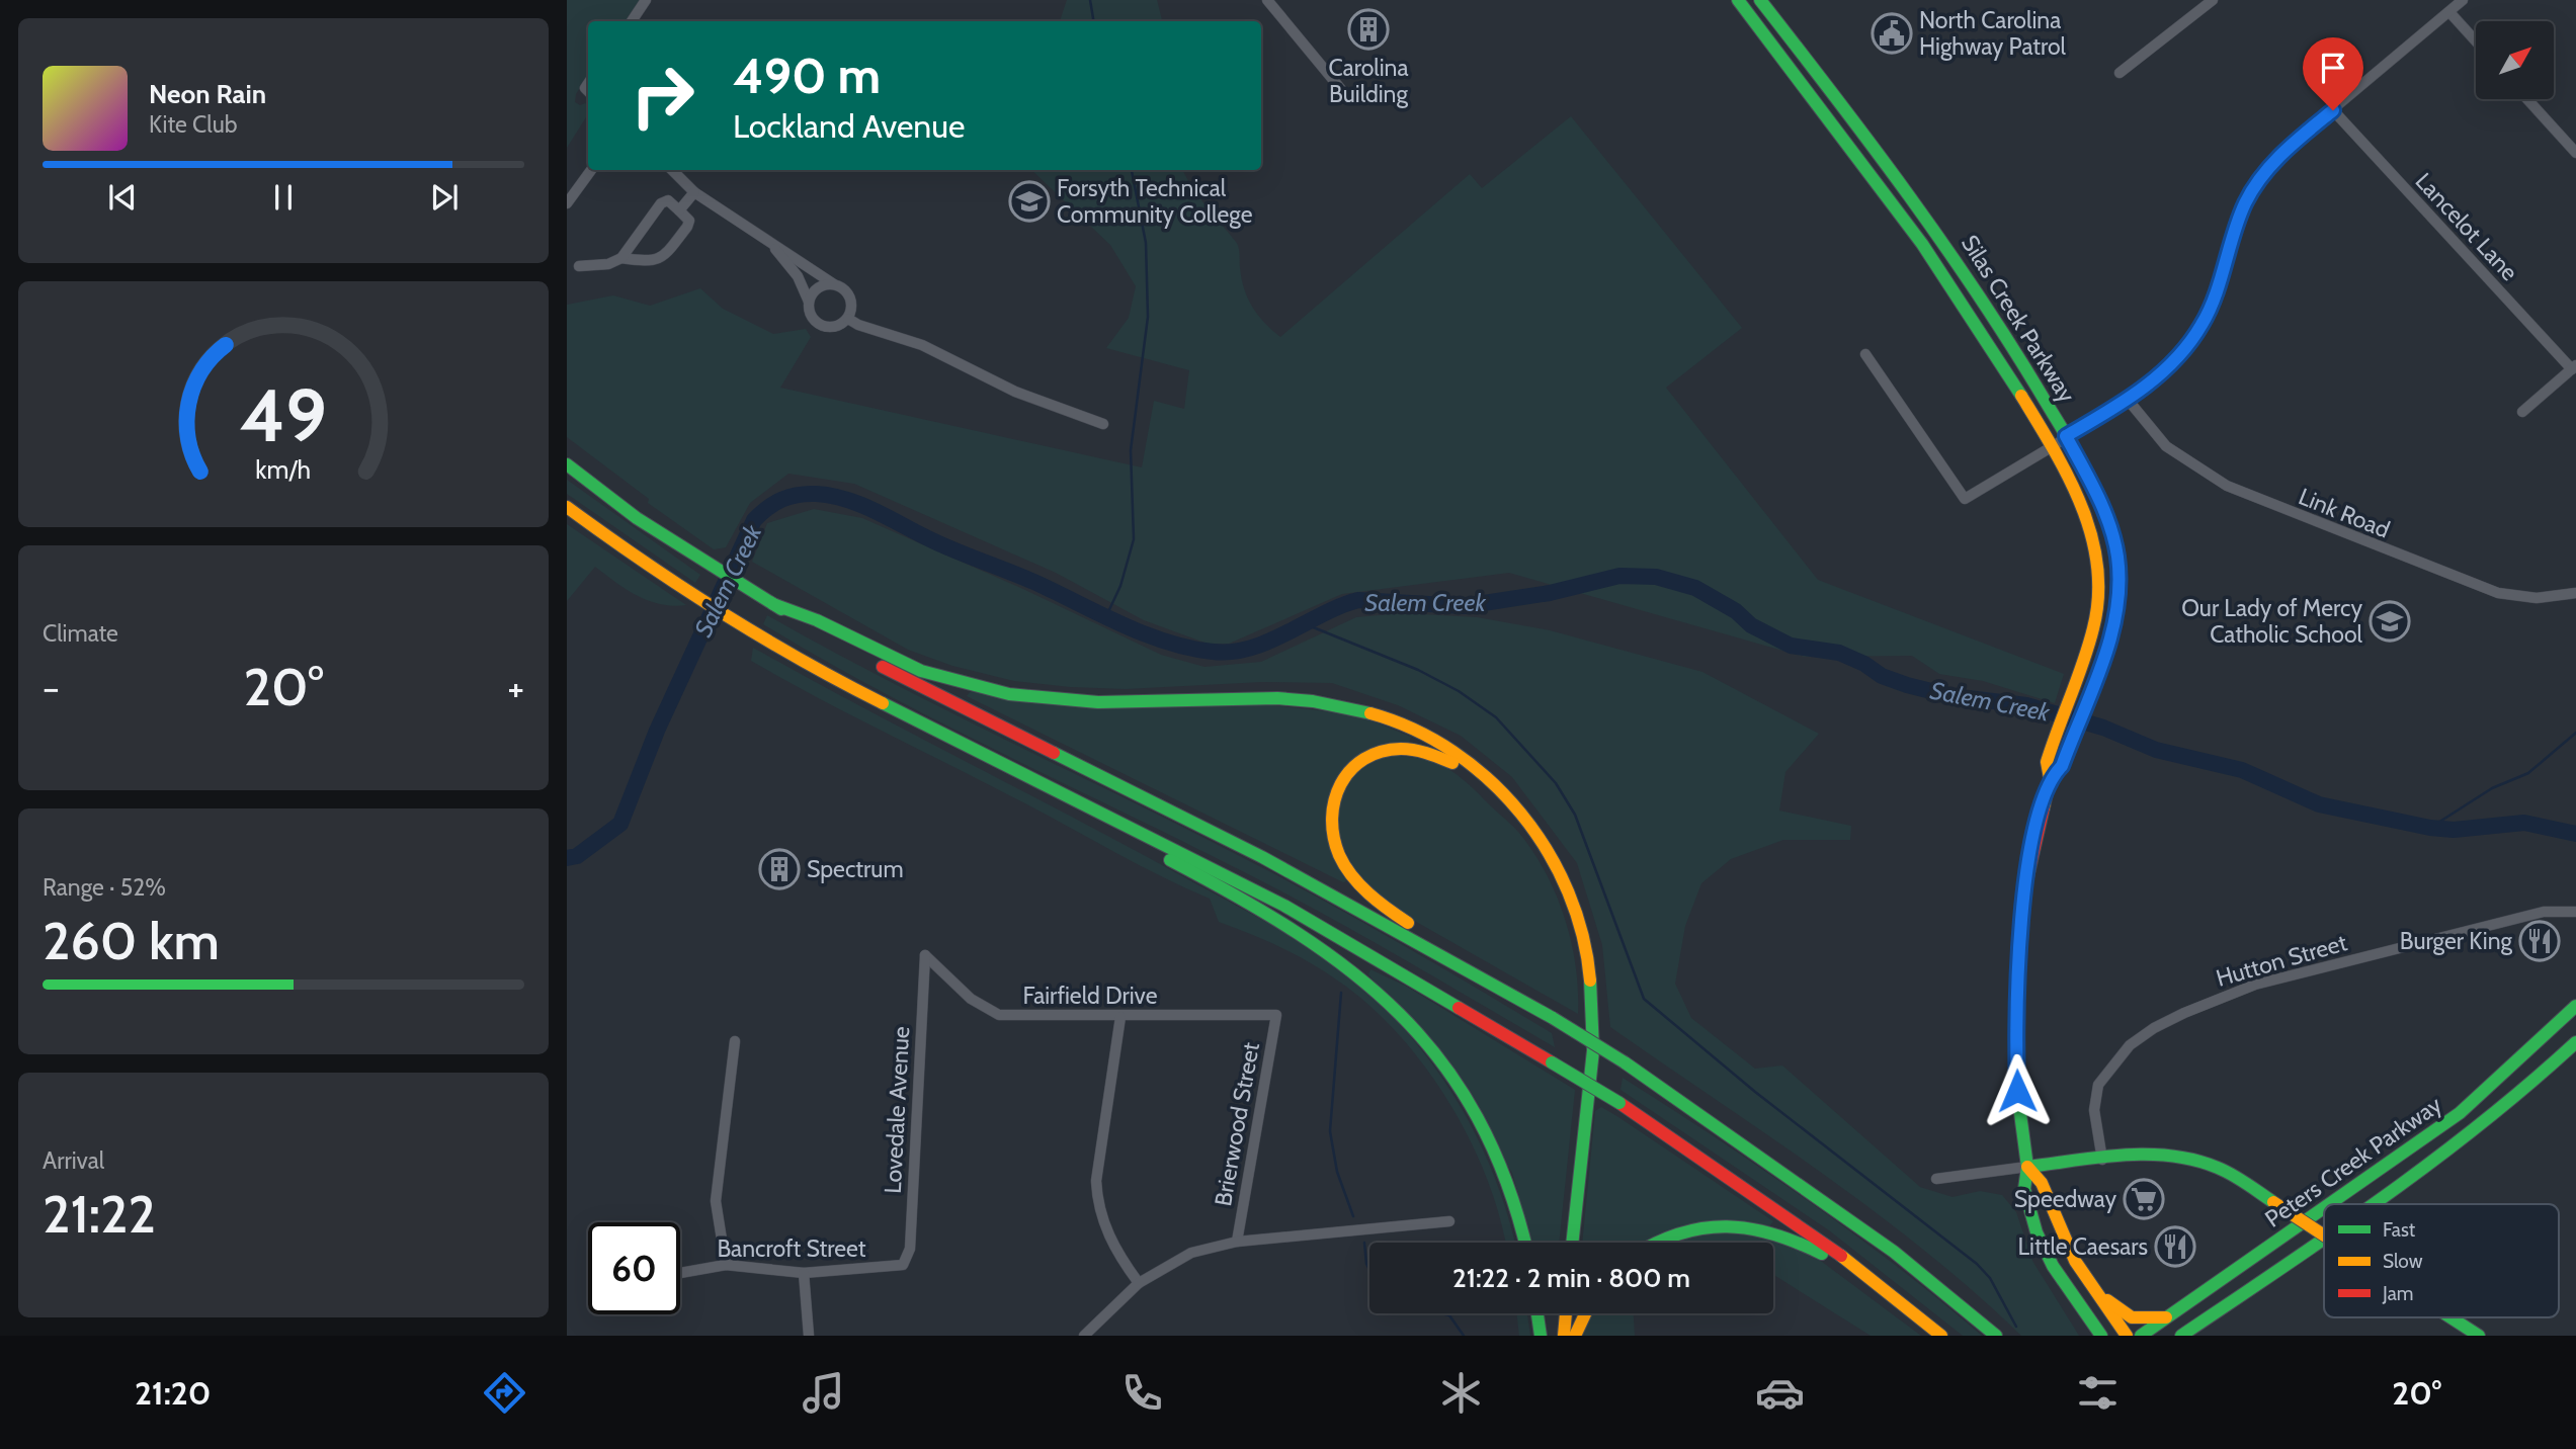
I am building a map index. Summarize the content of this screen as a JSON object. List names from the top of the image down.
{
  "streets": {
    "main road": ["Silas Creek Parkway", "Peters Creek Parkway"],
    "street": [
      "Lancelot Lane",
      "Link Road",
      "Hutton Street",
      "Fairfield Drive",
      "Lovedale Avenue",
      "Brierwood Street",
      "Bancroft Street"
    ]
  },
  "crossings": [
    ["Fairfield Drive", "Lovedale Avenue"],
    ["Fairfield Drive", "Brierwood Street"],
    ["Lovedale Avenue", "Bancroft Street"]
  ],
  "water": ["Salem Creek"],
  "places": {
    "building": ["Carolina Building", "Spectrum"],
    "public building": ["North Carolina Highway Patrol"],
    "school or university": ["Forsyth Technical Community College", "Our Lady of Mercy Catholic School"],
    "restaurant": ["Burger King", "Little Caesars"],
    "supermarket": ["Speedway"]
  },
  "legend": ["Fast", "Slow", "Jam"],
  "north": "top right",
  "page": {
    "turn": ["490 m", "Lockland Avenue"],
    "song": ["Neon Rain", "Kite Club"],
    "tile": [
      "Climate",
      ["Range · 52%", "260 km"],
      ["Arrival", "21:22"]
    ],
    "heat": ["−", "20°", "+"],
    "limit": "60",
    "trip": "21:22 · 2 min · 800 m",
    "tabs": ["21:20", "20°"],
    "gauge": ["49", "km/h"]
  }
}
